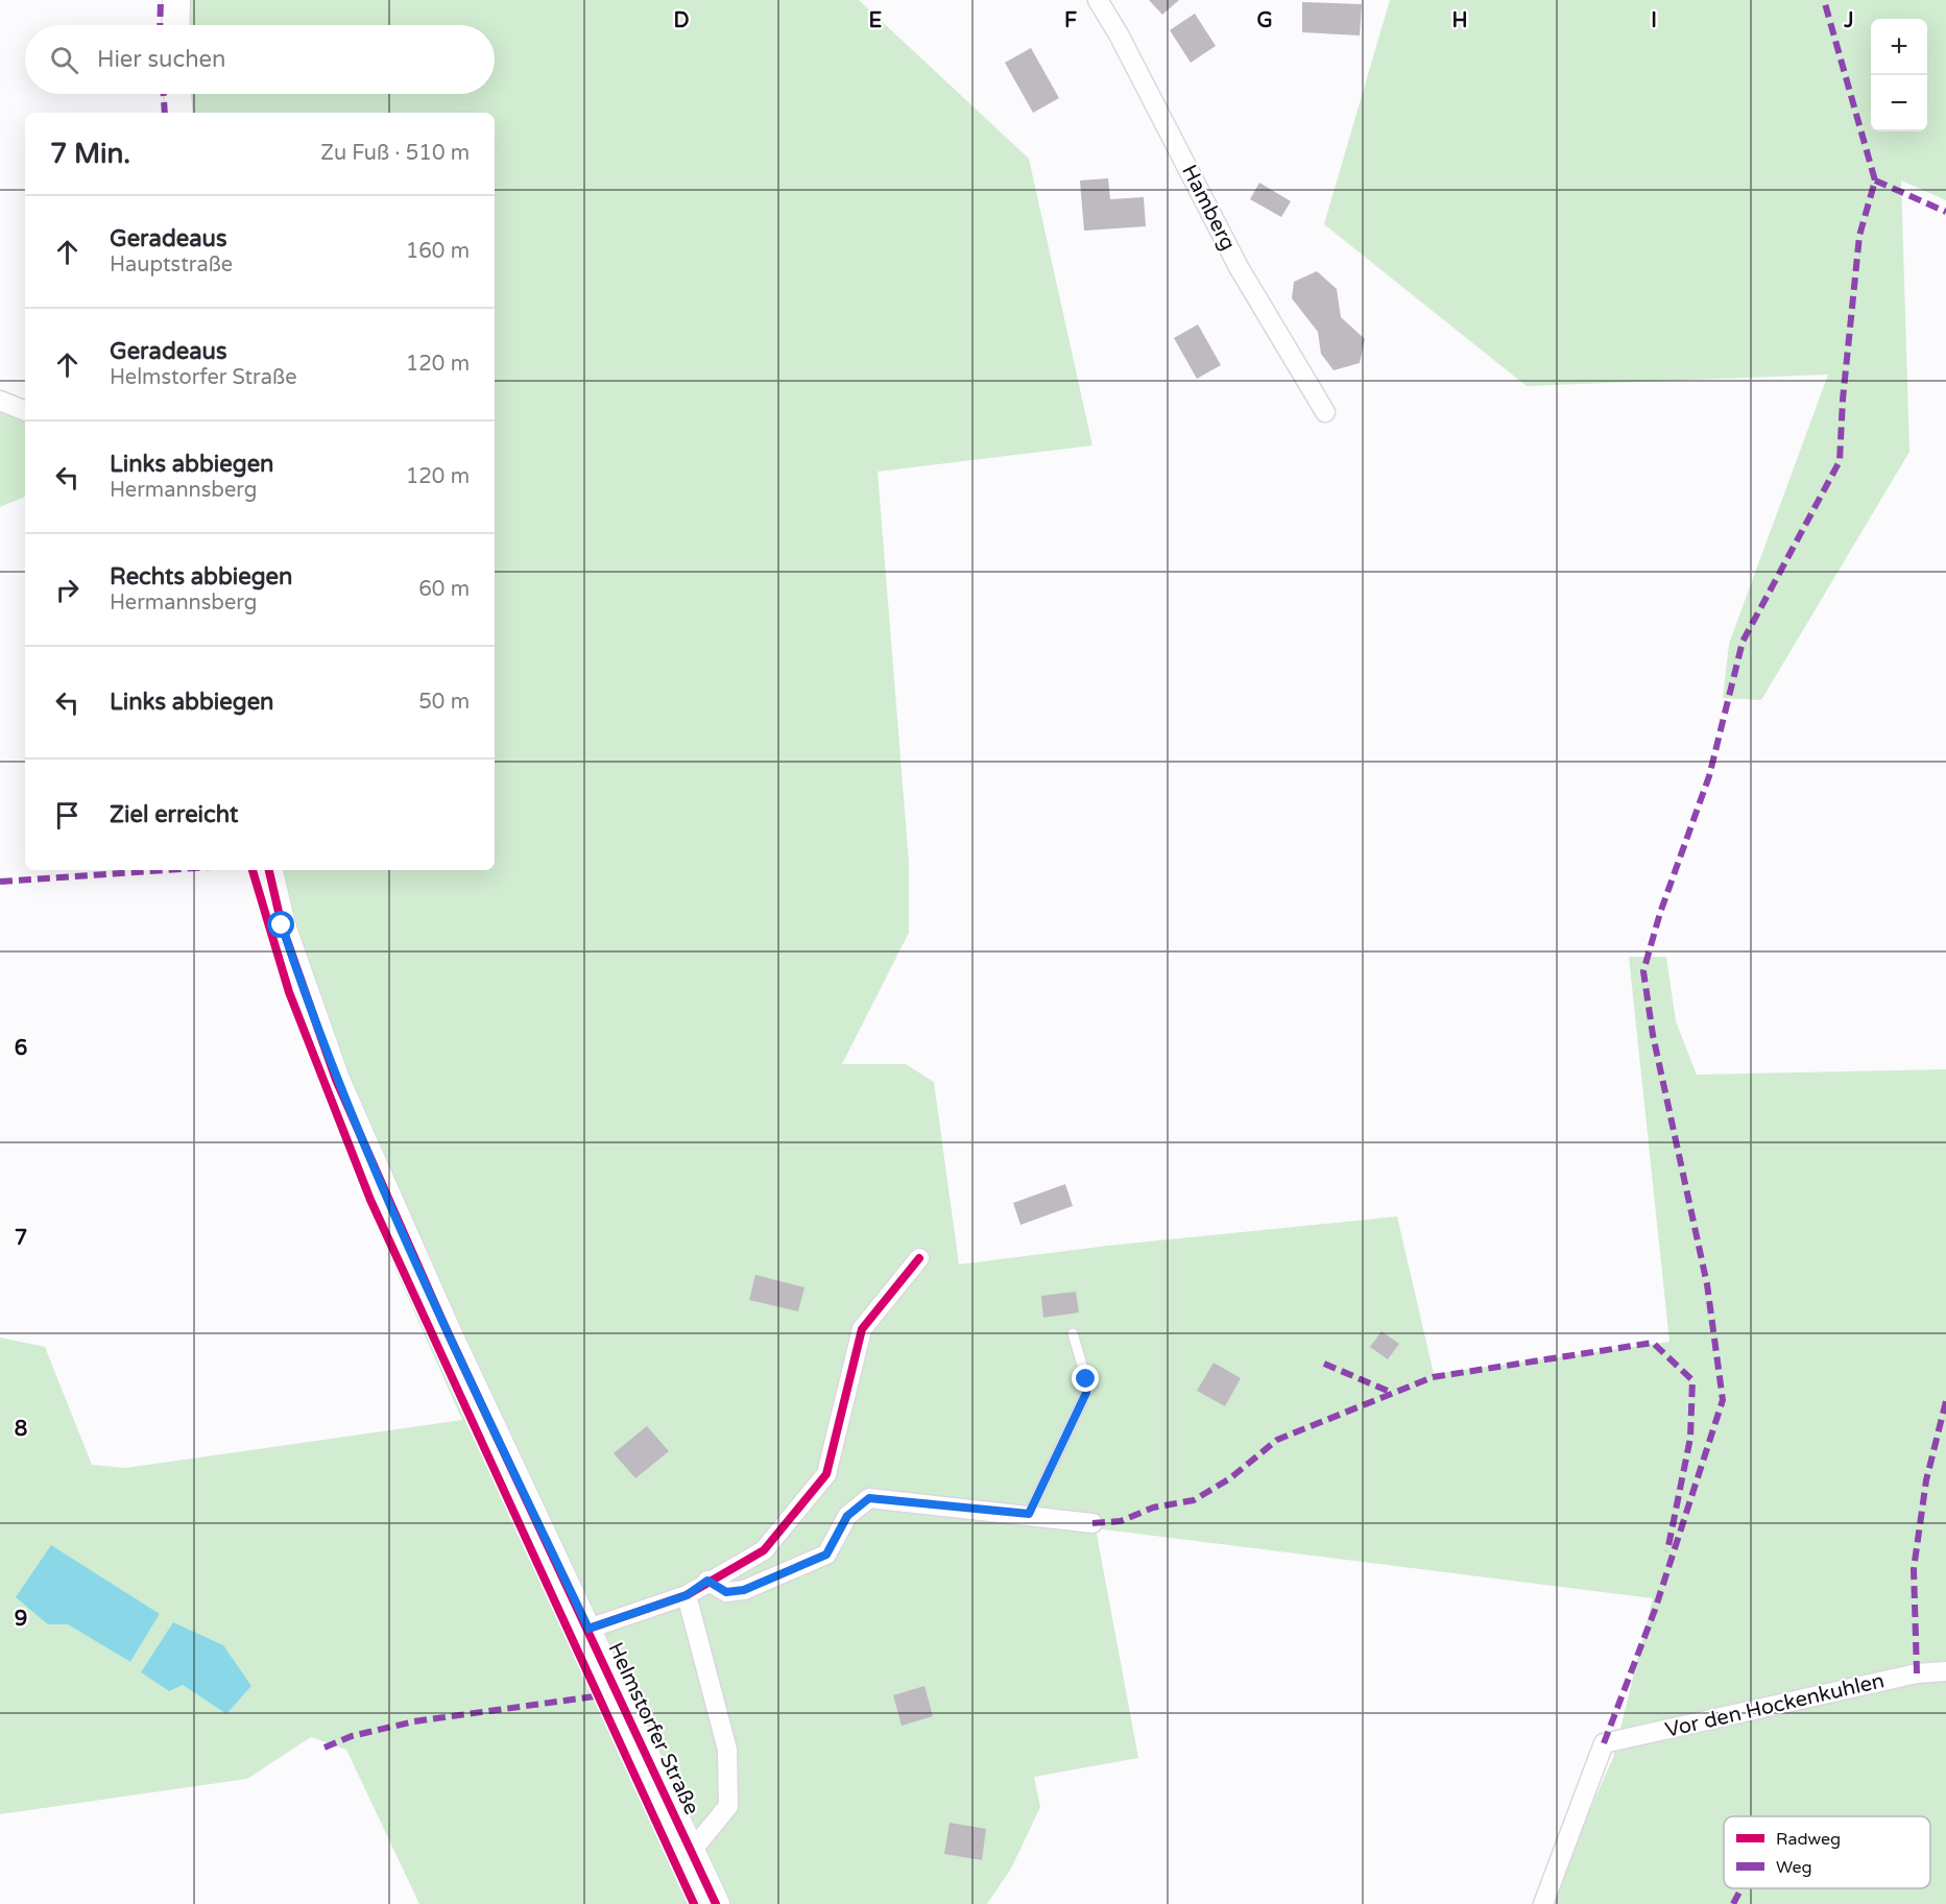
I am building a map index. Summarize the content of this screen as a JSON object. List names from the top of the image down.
{
  "streets": {
    "main road": ["Helmstorfer Straße"],
    "street": ["Hamberg", "Vor den Hockenkuhlen"]
  },
  "legend": ["Radweg", "Weg"],
  "page": {
    "map_buttons": ["+", "−"],
    "search": "Hier suchen",
    "heading": ["7 Min.", "Zu Fuß · 510 m"],
    "list": [
      ["Geradeaus", "Hauptstraße", "160 m"],
      ["Geradeaus", "Helmstorfer Straße", "120 m"],
      ["Links abbiegen", "Hermannsberg", "120 m"],
      ["Rechts abbiegen", "Hermannsberg", "60 m"],
      ["Links abbiegen", "50 m"],
      "Ziel erreicht"
    ]
  },
  "grid": {
    "columns": [
      "D",
      "E",
      "F",
      "G",
      "H",
      "I",
      "J"
    ],
    "rows": [
      "6",
      "7",
      "8",
      "9"
    ]
  }
}
